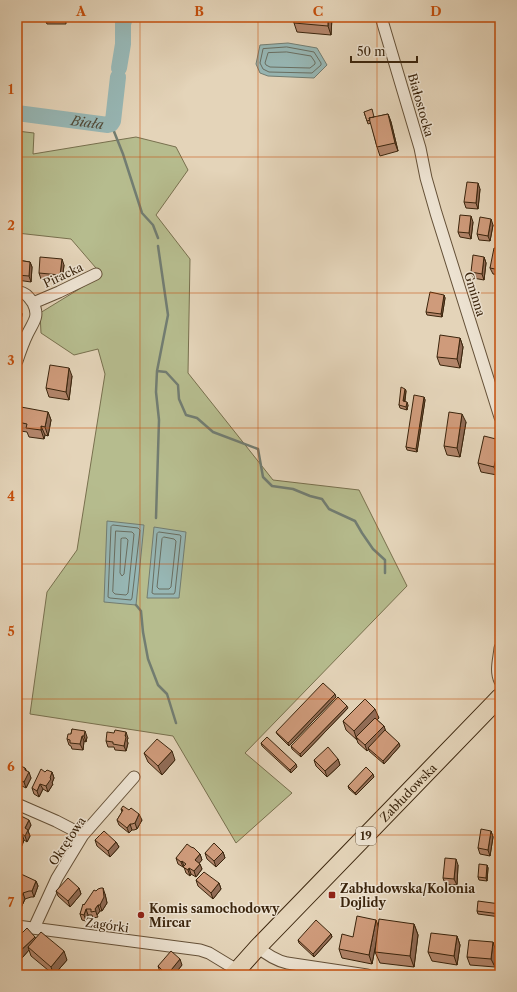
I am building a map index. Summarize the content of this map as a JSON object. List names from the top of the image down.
{
  "streets": {
    "highway": ["Zabłudowska", "19"],
    "street": [
      "Białostocka",
      "Piracka",
      "Gminna",
      "Okrętowa",
      "Zagórki"
    ]
  },
  "crossings": [
    ["Białostocka", "Gminna"],
    ["Zabłudowska", "Zagórki"],
    ["Okrętowa", "Zagórki"]
  ],
  "water": ["Biała"],
  "places": {
    "transit": ["Zabłudowska/Kolonia Dojlidy"],
    "other": ["Komis samochodowy Mircar"]
  },
  "scale_bar": "50 m",
  "grid": {
    "columns": [
      "A",
      "B",
      "C",
      "D"
    ],
    "rows": [
      "1",
      "2",
      "3",
      "4",
      "5",
      "6",
      "7"
    ]
  }
}
